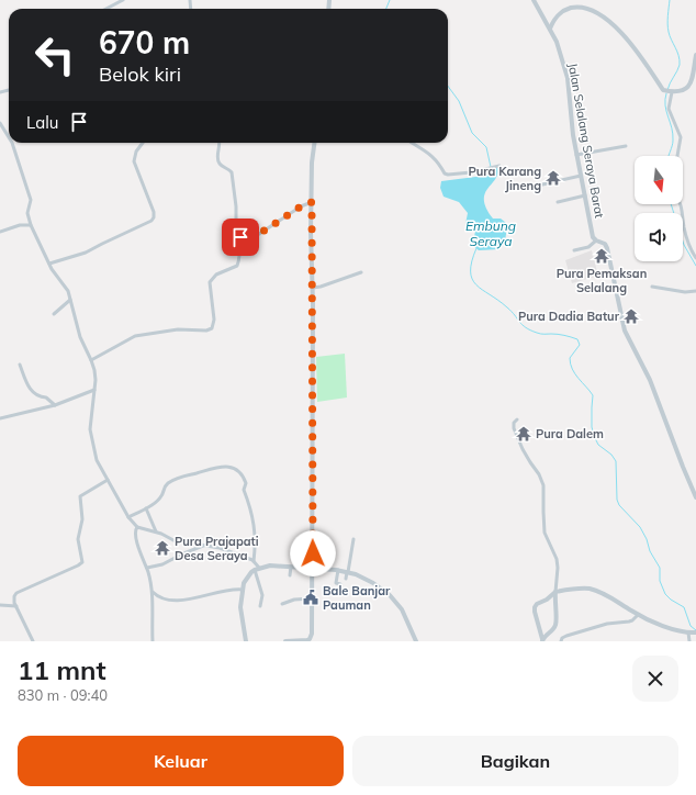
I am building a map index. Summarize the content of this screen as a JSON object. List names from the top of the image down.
{
  "streets": {
    "street": ["Jalan Selalang Seraya Barat"]
  },
  "water": ["Embung Seraya"],
  "places": {
    "temple": [
      "Pura Karang Jineng",
      "Pura Pemaksan Selalang",
      "Pura Dadia Batur",
      "Pura Dalem",
      "Pura Prajapati Desa Seraya"
    ],
    "public building": ["Bale Banjar Pauman"]
  },
  "north": "bottom",
  "page": {
    "turn": ["670 m", "Belok kiri"],
    "then": "Lalu",
    "heading": ["11 mnt", "830 m · 09:40"],
    "buttons": ["Keluar", "Bagikan"]
  }
}
